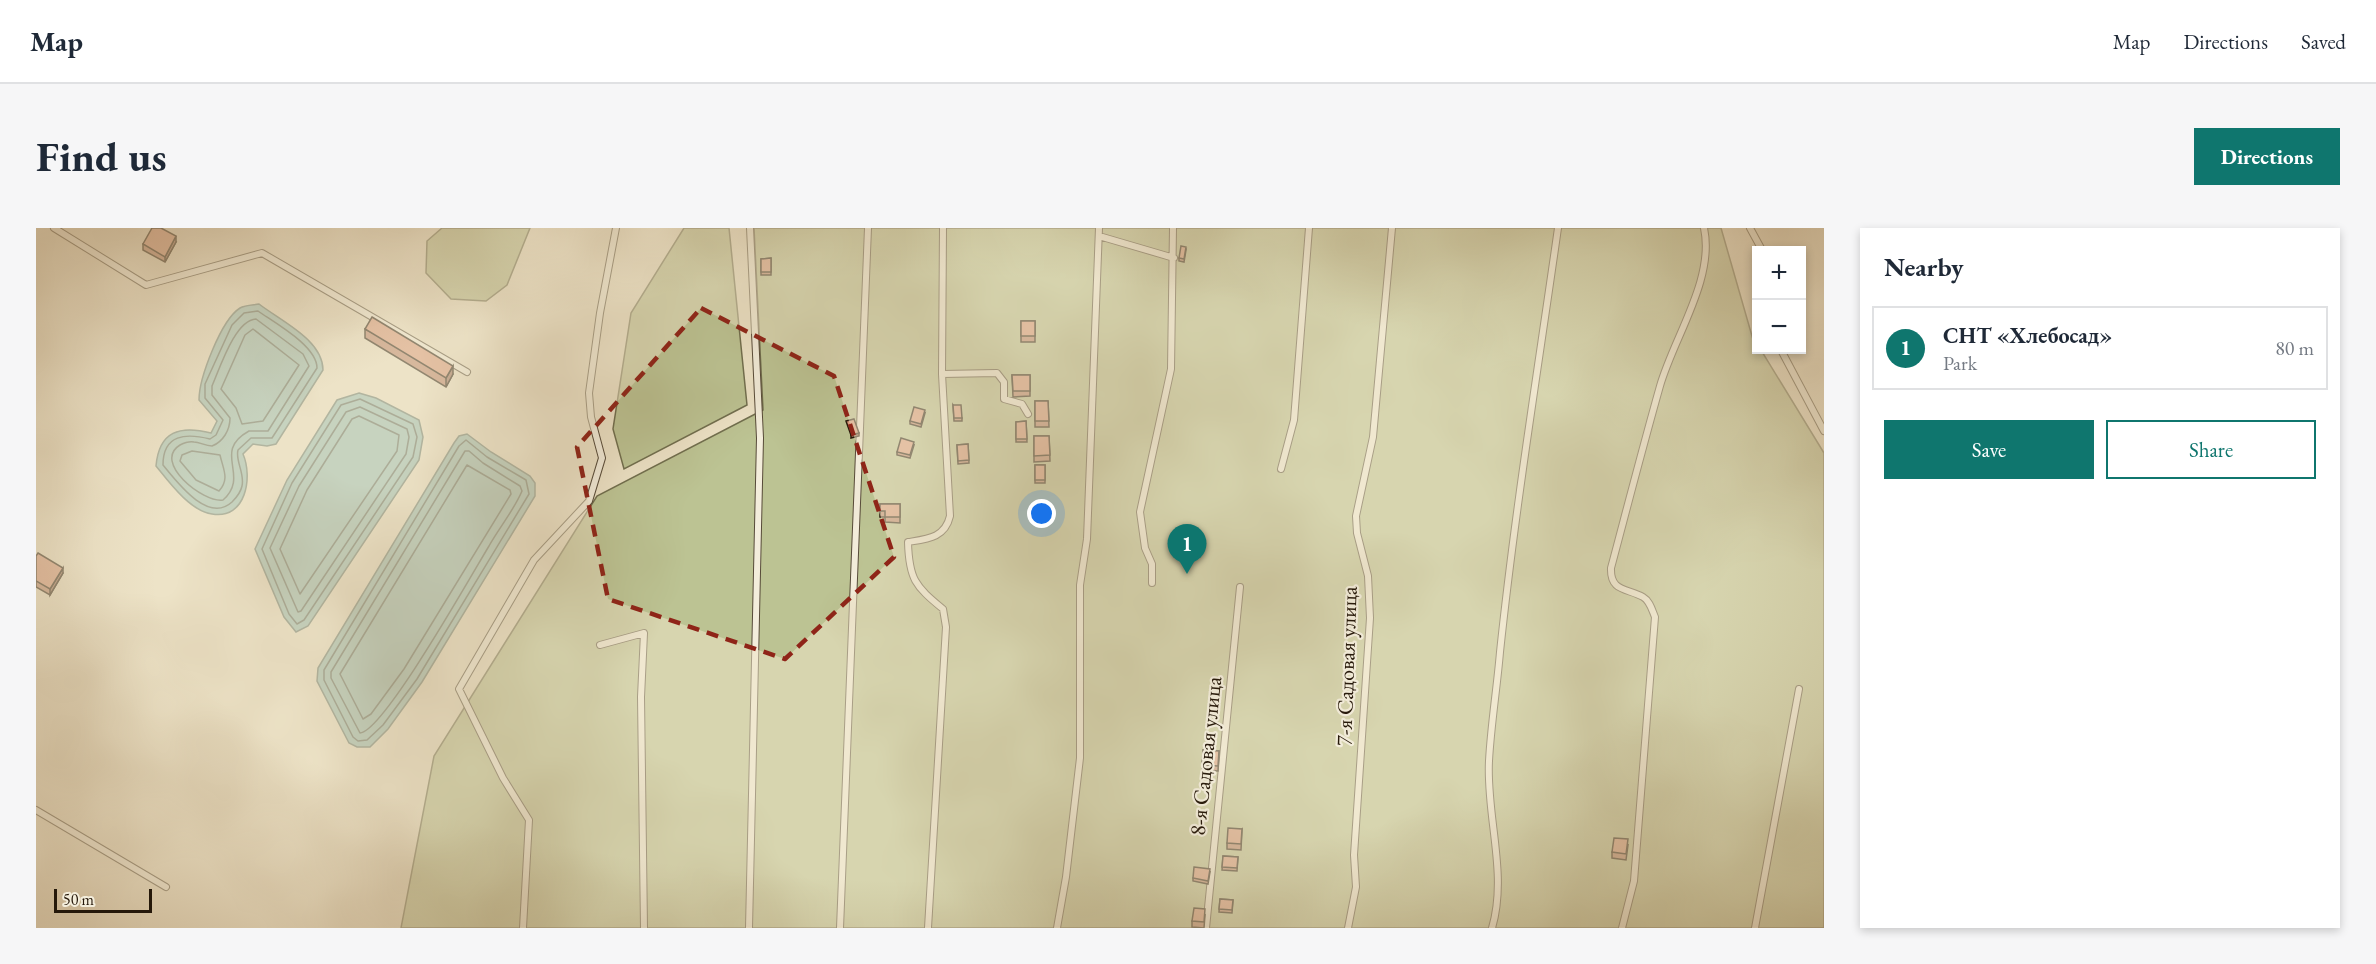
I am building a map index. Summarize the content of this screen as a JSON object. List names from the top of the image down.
{
  "streets": {
    "lane": ["7-я Садовая улица", "8-я Садовая улица"]
  },
  "scale_bar": "50 m",
  "page": {
    "header": "Map",
    "nav": ["Map", "Directions", "Saved"],
    "buttons": [
      "Directions",
      ["Save", "Share"]
    ],
    "title": "Find us",
    "heading": "Nearby",
    "map_buttons": ["+", "−"],
    "list": [
      {
        "mark": "1",
        "name": "СНТ «Хлебосад»",
        "note": "Park",
        "value": "80 m"
      }
    ],
    "pins": "1",
    "scale": "50 m"
  }
}
